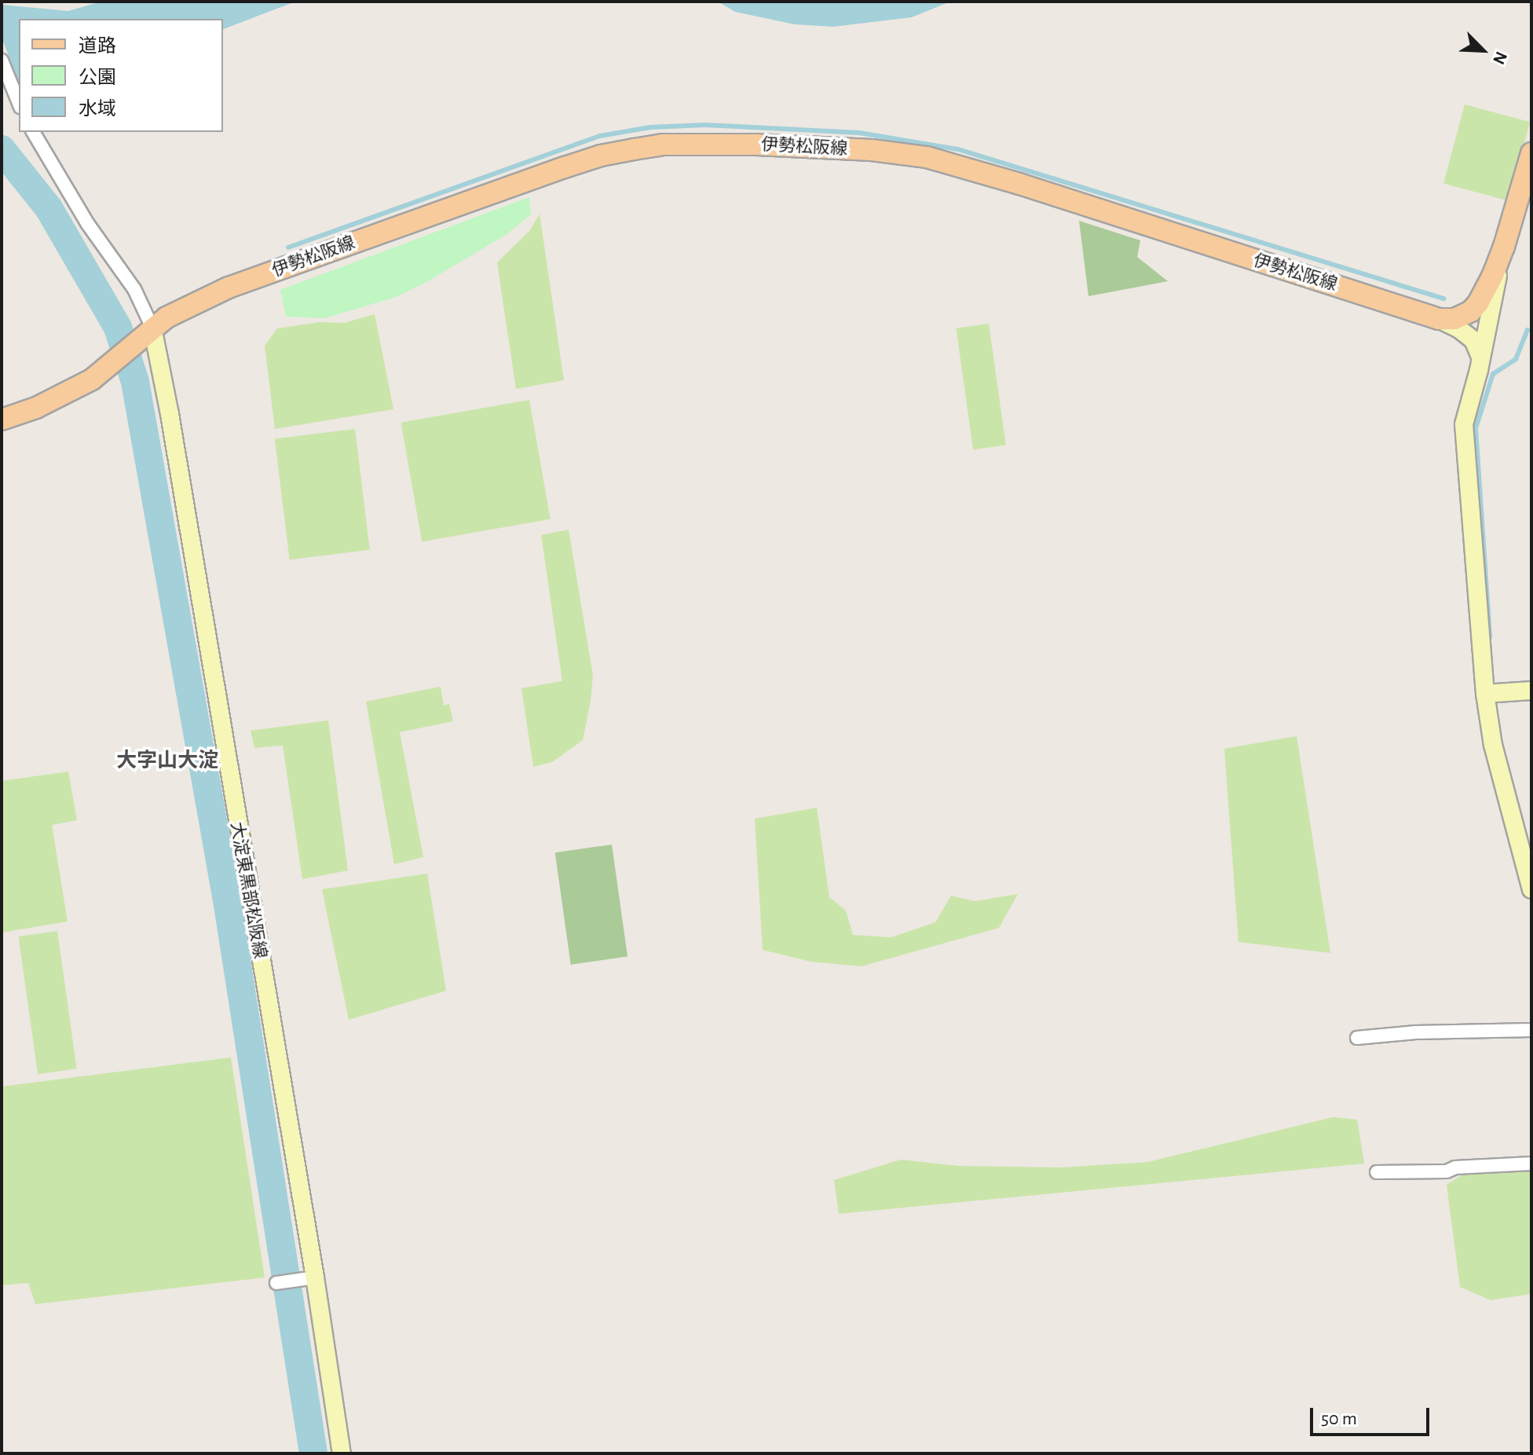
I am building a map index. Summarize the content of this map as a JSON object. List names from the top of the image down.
{
  "streets": {
    "main road": ["伊勢松阪線", "大淀東黒部松阪線"]
  },
  "crossings": [
    ["伊勢松阪線", "大淀東黒部松阪線"]
  ],
  "districts": ["大字山大淀"],
  "legend": ["道路", "公園", "水域"],
  "scale_bar": "50 m",
  "north": "bottom right"
}
